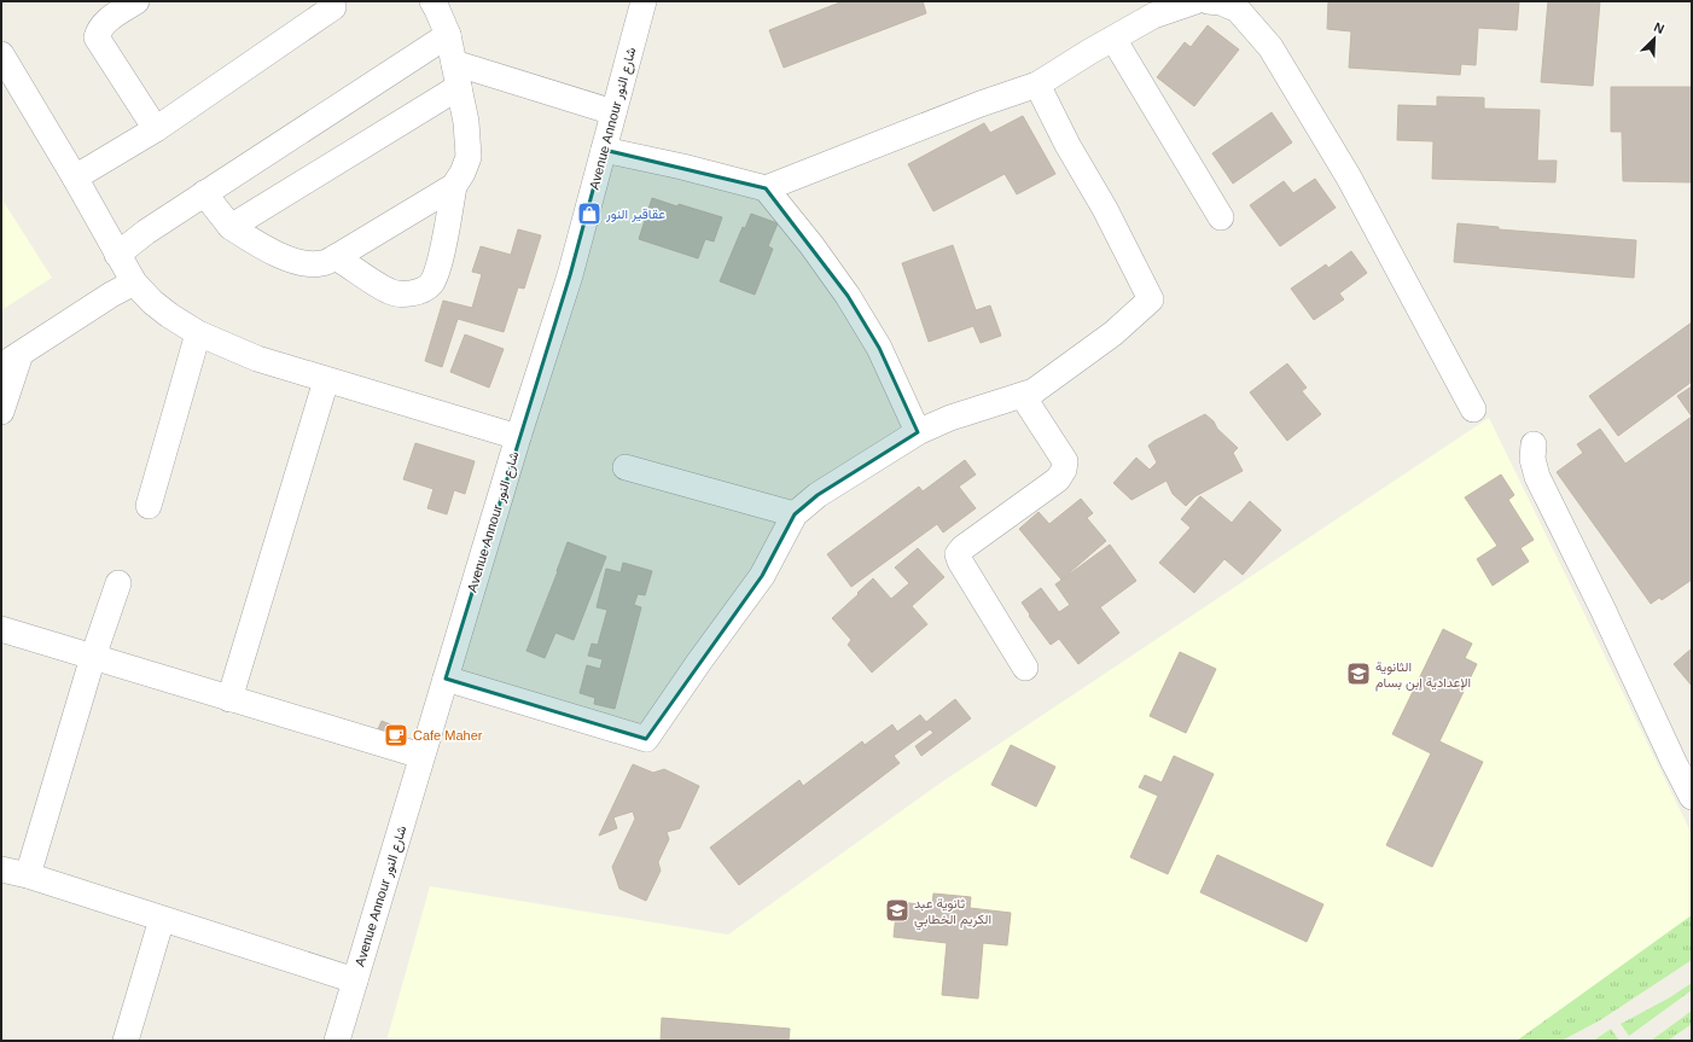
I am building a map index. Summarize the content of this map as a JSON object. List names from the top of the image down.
{
  "streets": {
    "street": ["Avenue Annour شارع النور"]
  },
  "places": {
    "shop": ["عقاقير النور"],
    "school or university": ["الثانوية الإعدادية إبن بسام", "ثانوية عبد الكريم الخطابي"],
    "cafe": ["Cafe Maher"]
  },
  "north": "top right"
}
